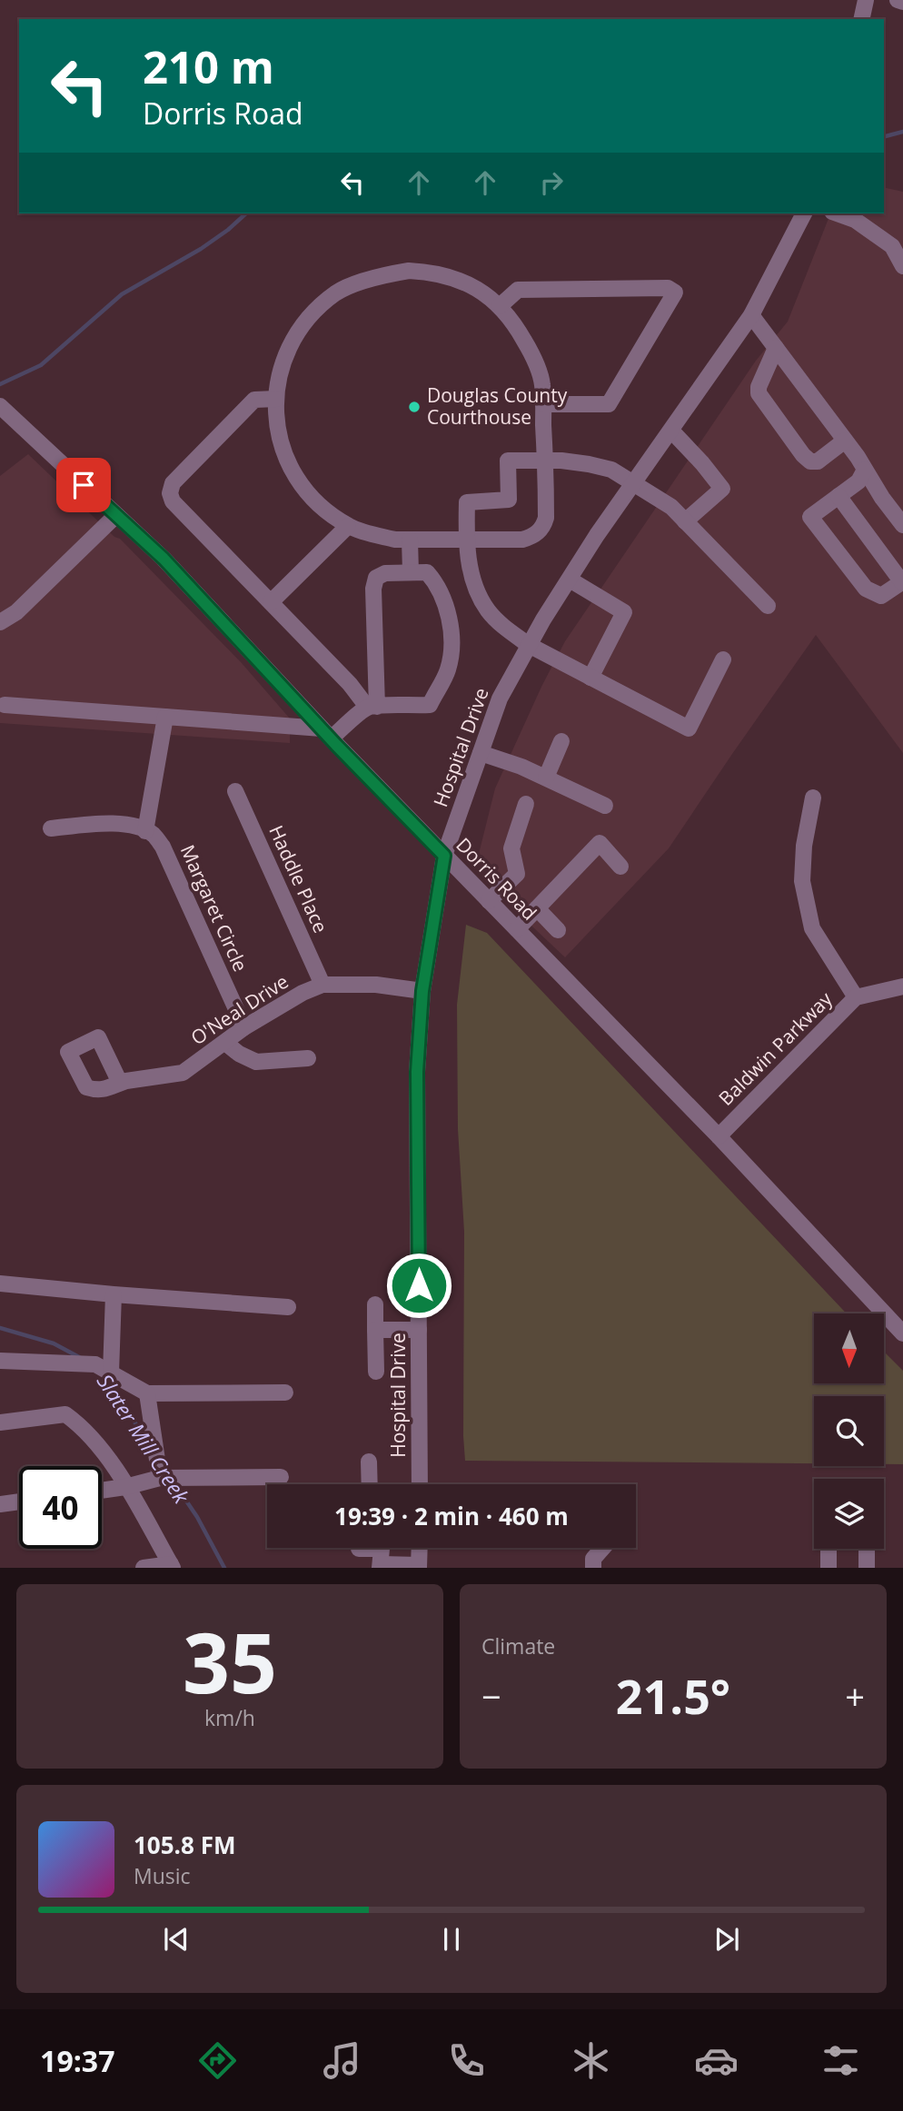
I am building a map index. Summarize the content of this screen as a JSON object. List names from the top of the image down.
{
  "streets": {
    "street": [
      "Hospital Drive",
      "Haddle Place",
      "Dorris Road",
      "Margaret Circle",
      "O'Neal Drive",
      "Baldwin Parkway"
    ]
  },
  "crossings": [
    ["Hospital Drive", "Dorris Road"],
    ["Hospital Drive", "O'Neal Drive"],
    ["Haddle Place", "O'Neal Drive"],
    ["Dorris Road", "Baldwin Parkway"],
    ["Margaret Circle", "O'Neal Drive"]
  ],
  "water": ["Slater Mill Creek"],
  "places": ["Douglas County Courthouse"],
  "north": "bottom",
  "page": {
    "turn": ["210 m", "Dorris Road"],
    "limit": "40",
    "trip": "19:39 · 2 min · 460 m",
    "tile": [
      ["35", "km/h"],
      "Climate"
    ],
    "heat": ["−", "21.5°", "+"],
    "song": ["105.8 FM", "Music"],
    "tabs": "19:37"
  }
}
